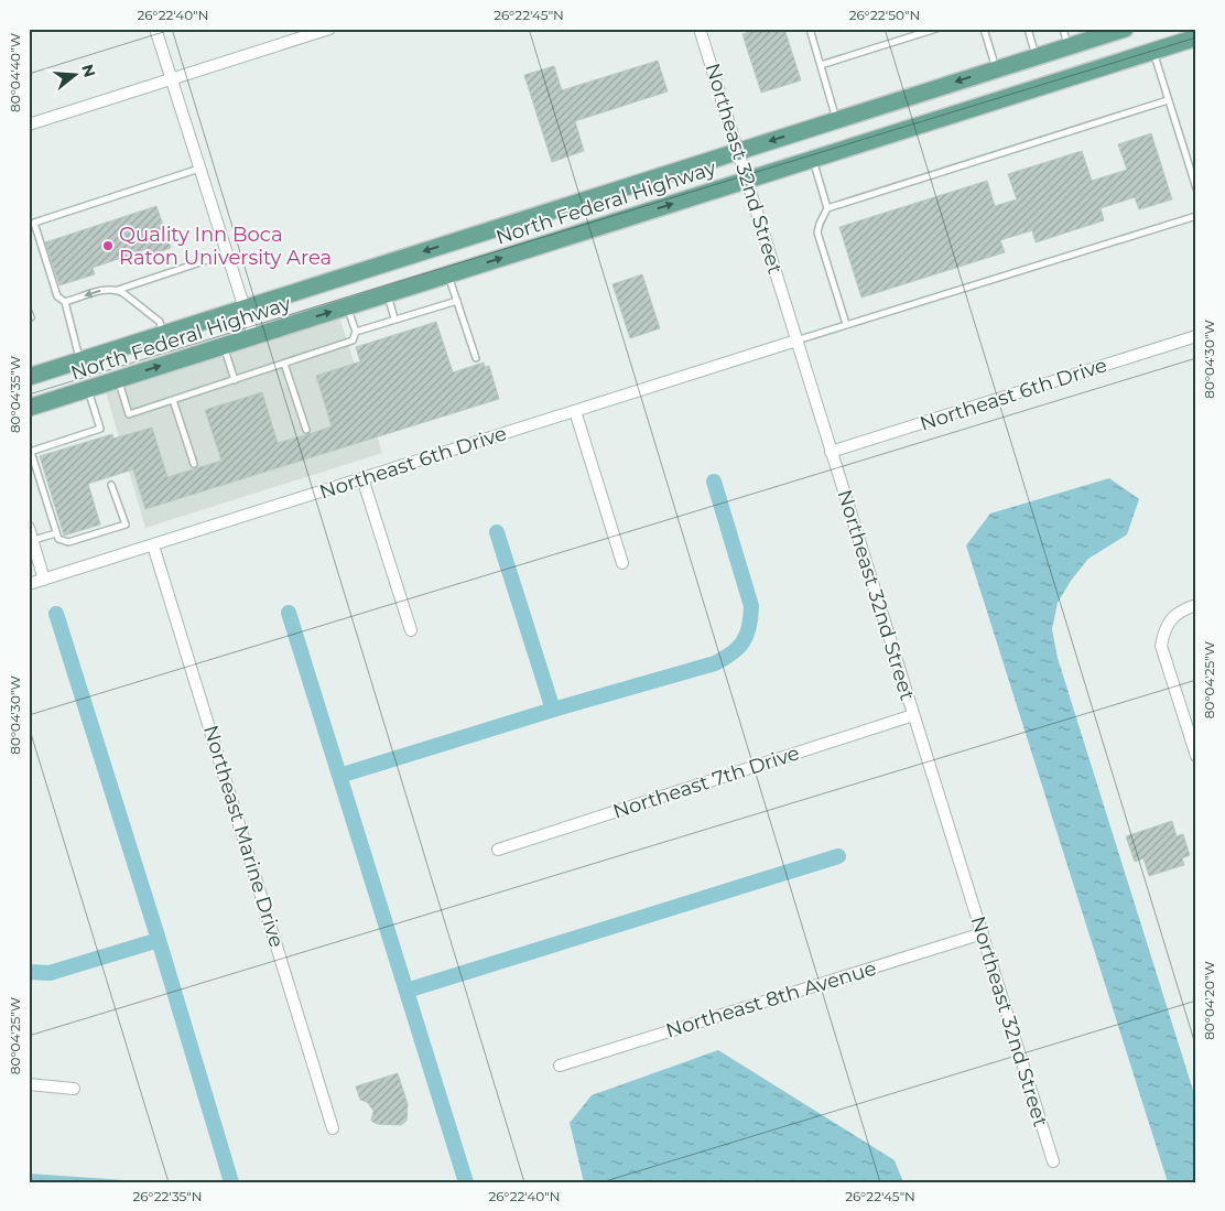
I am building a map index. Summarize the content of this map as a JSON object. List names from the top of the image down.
{
  "streets": {
    "main road": ["North Federal Highway"],
    "street": [
      "Northeast 32nd Street",
      "Northeast 6th Drive",
      "Northeast 7th Drive",
      "Northeast Marine Drive",
      "Northeast 8th Avenue"
    ]
  },
  "crossings": [
    ["Northeast 32nd Street", "North Federal Highway"],
    ["Northeast 32nd Street", "Northeast 6th Drive"],
    ["Northeast 32nd Street", "Northeast 7th Drive"],
    ["Northeast 32nd Street", "Northeast 8th Avenue"],
    ["Northeast 6th Drive", "Northeast Marine Drive"]
  ],
  "places": ["Quality Inn Boca Raton University Area"],
  "north": "right",
  "coordinates": [
    "26°22'40\"N",
    "26°22'45\"N",
    "26°22'50\"N",
    "80°04'40\"W",
    "80°04'30\"W",
    "80°04'35\"W",
    "80°04'25\"W",
    "80°04'20\"W",
    "26°22'35\"N"
  ]
}
